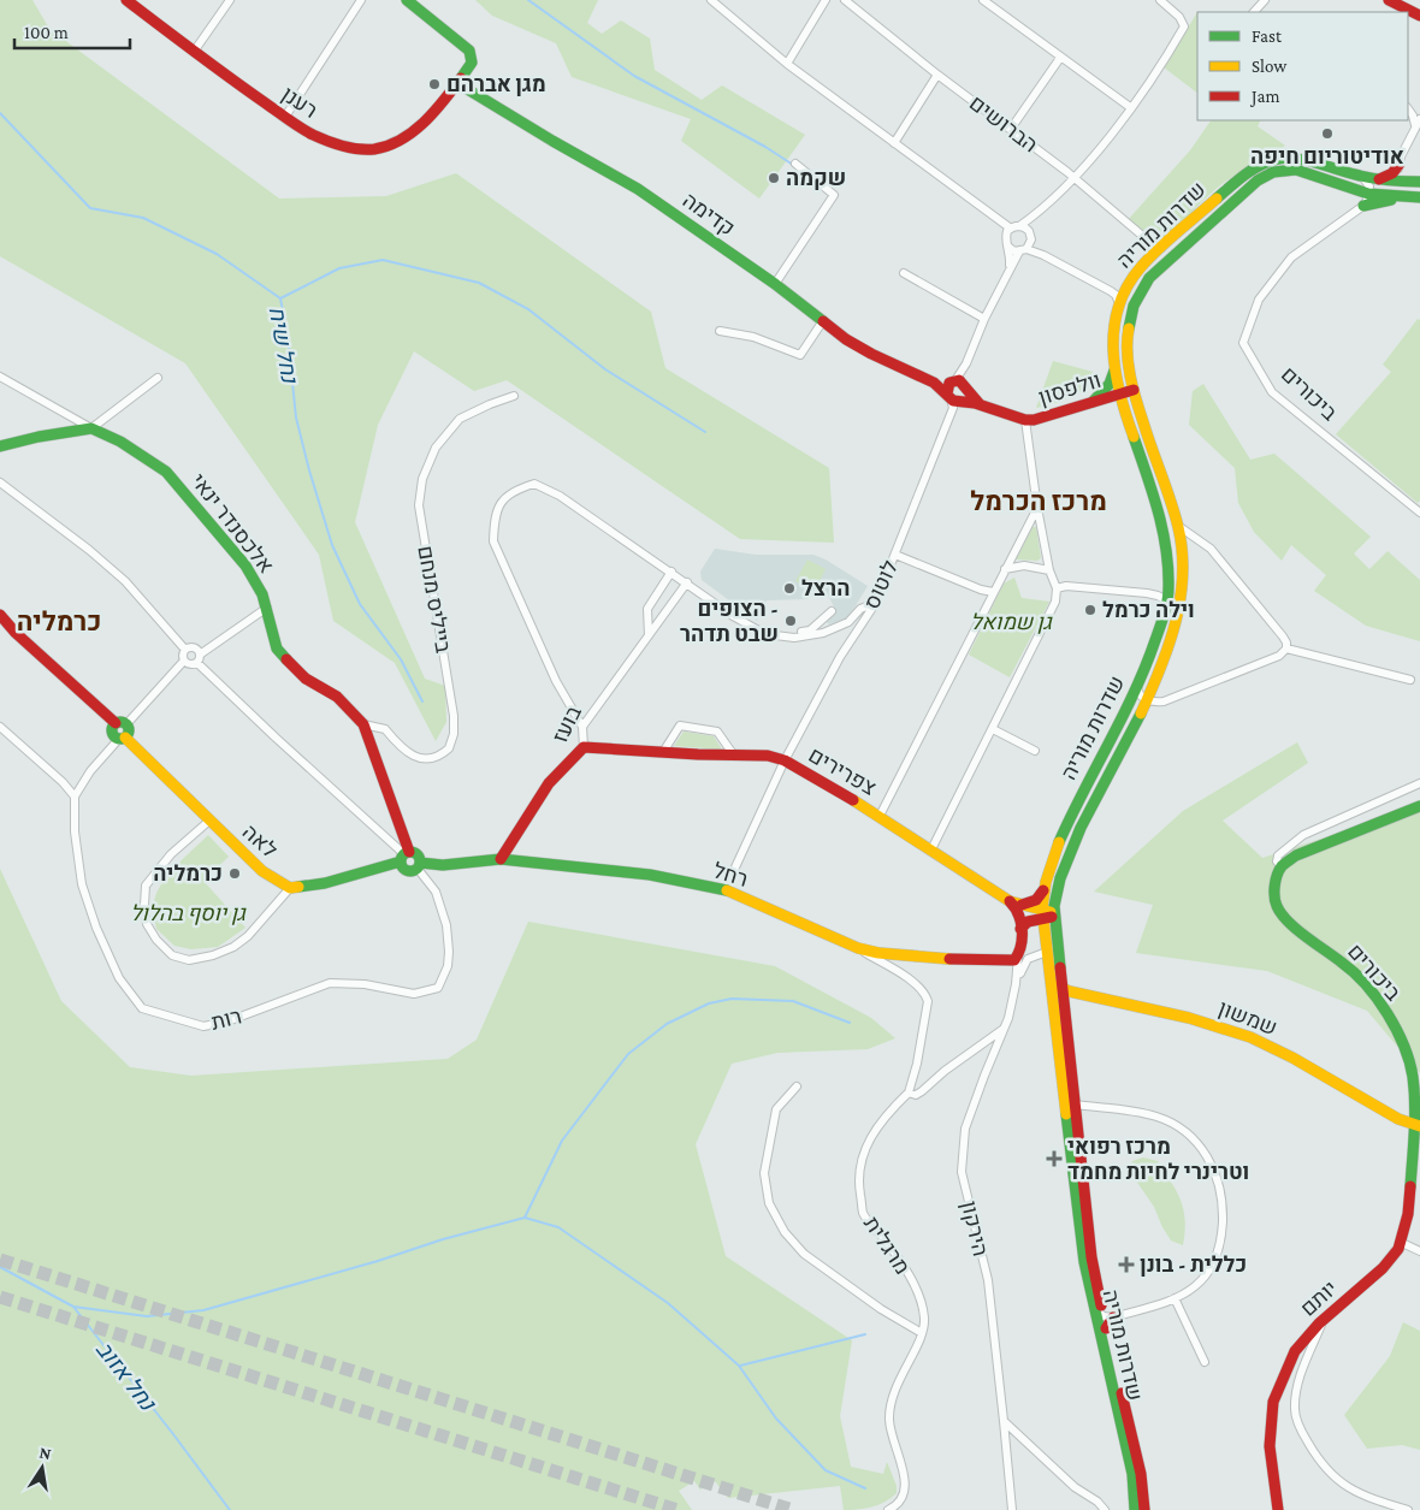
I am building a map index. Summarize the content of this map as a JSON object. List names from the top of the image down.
{
  "streets": {
    "street": [
      "רענן",
      "הברושים",
      "קדימה",
      "שדרות מוריה",
      "וולפסון",
      "ביכורים",
      "אלכסנדר ינאי",
      "לוטוס",
      "בייליס מנחם",
      "בועז",
      "צפרירים",
      "לאה",
      "רחל",
      "שמשון",
      "רות",
      "הירקון",
      "מרגלית",
      "יותם"
    ]
  },
  "crossings": [
    ["רענן", "קדימה"],
    ["הברושים", "שדרות מוריה"],
    ["קדימה", "שדרות מוריה"],
    ["קדימה", "וולפסון"],
    ["קדימה", "לוטוס"],
    ["שדרות מוריה", "וולפסון"],
    ["שדרות מוריה", "לוטוס"],
    ["שדרות מוריה", "צפרירים"],
    ["שדרות מוריה", "שמשון"],
    ["וולפסון", "לוטוס"],
    ["ביכורים", "יותם"],
    ["אלכסנדר ינאי", "בייליס מנחם"],
    ["לוטוס", "צפרירים"],
    ["בועז", "צפרירים"],
    ["בועז", "רחל"],
    ["רחל", "רות"],
    ["רחל", "הירקון"],
    ["הירקון", "מרגלית"]
  ],
  "districts": ["מרכז הכרמל", "כרמליה"],
  "water": ["נחל שיח", "נחל אזוב"],
  "parks": ["גן שמואל", "גן יוסף בהלול"],
  "places": {
    "other": [
      "מגן אברהם",
      "אודיטוריום חיפה",
      "שקמה",
      "הרצל",
      "וילה כרמל",
      "הצופים - שבט תדהר",
      "כרמליה"
    ],
    "health": ["מרכז רפואי וטרינרי לחיות מחמד", "כללית - בונן"]
  },
  "legend": ["Fast", "Slow", "Jam"],
  "scale_bar": "100 m",
  "north": "top"
}
